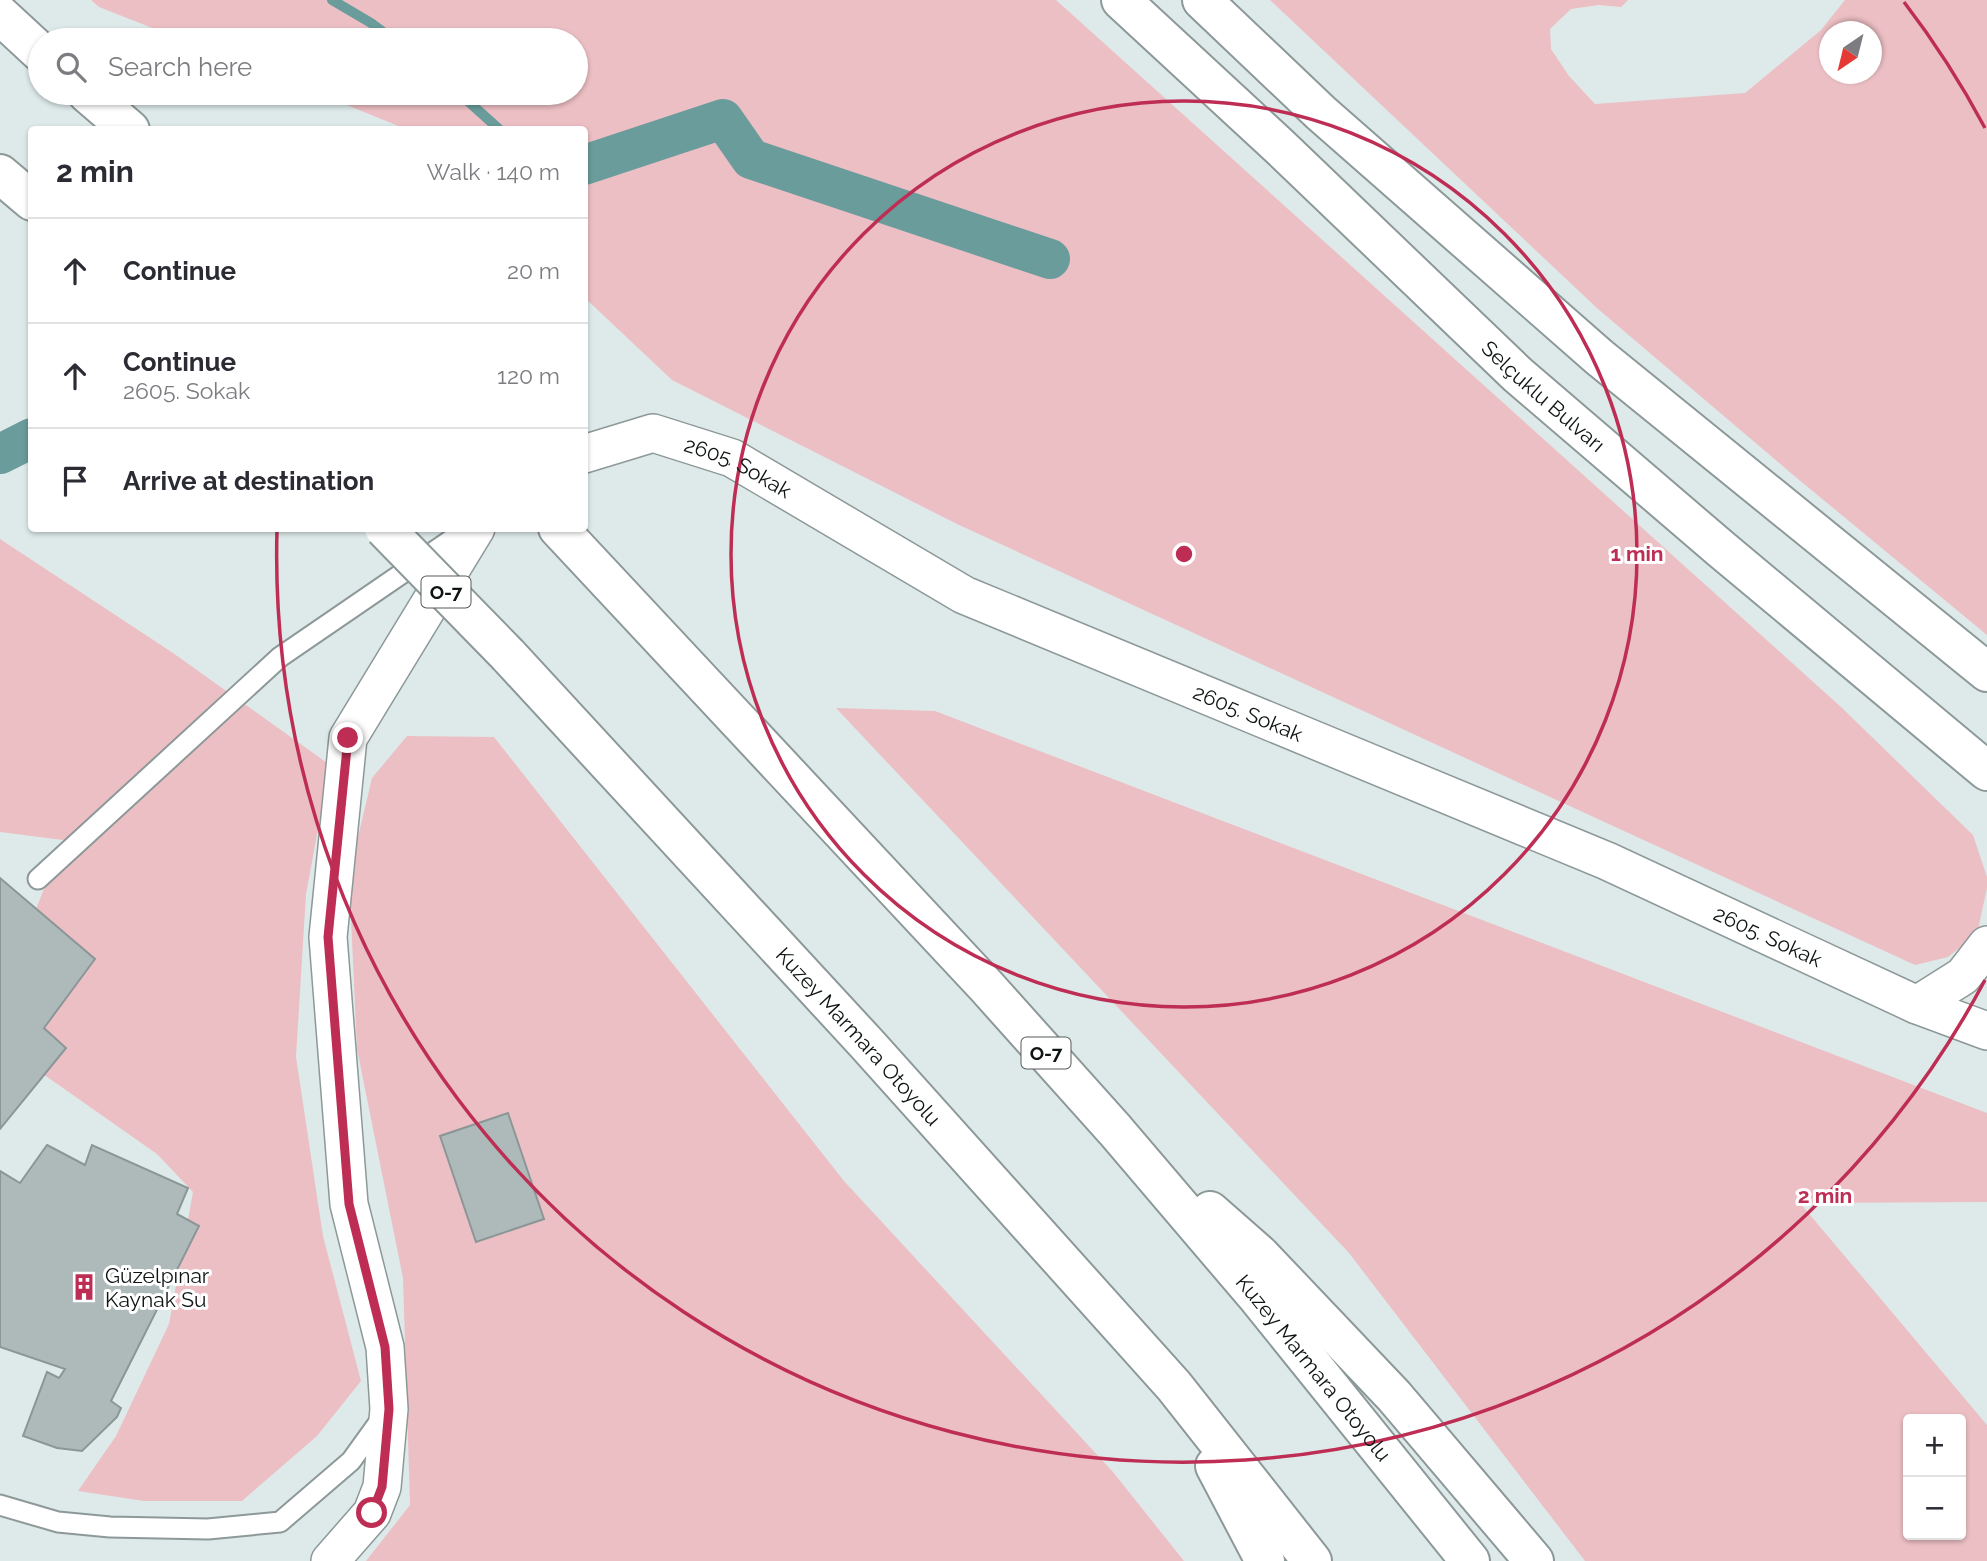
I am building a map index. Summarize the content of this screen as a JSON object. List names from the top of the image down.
{
  "streets": {
    "main road": ["Selçuklu Bulvarı", "O-7", "Kuzey Marmara Otoyolu"],
    "street": ["2605. Sokak"]
  },
  "places": {
    "building": ["Güzelpınar Kaynak Su"]
  },
  "north": "bottom left",
  "page": {
    "search": "Search here",
    "heading": ["2 min", "Walk · 140 m"],
    "list": [
      ["Continue", "20 m"],
      ["Continue", "2605. Sokak", "120 m"],
      "Arrive at destination"
    ],
    "map_buttons": ["+", "−"]
  },
  "rings": ["1 min", "2 min"]
}
